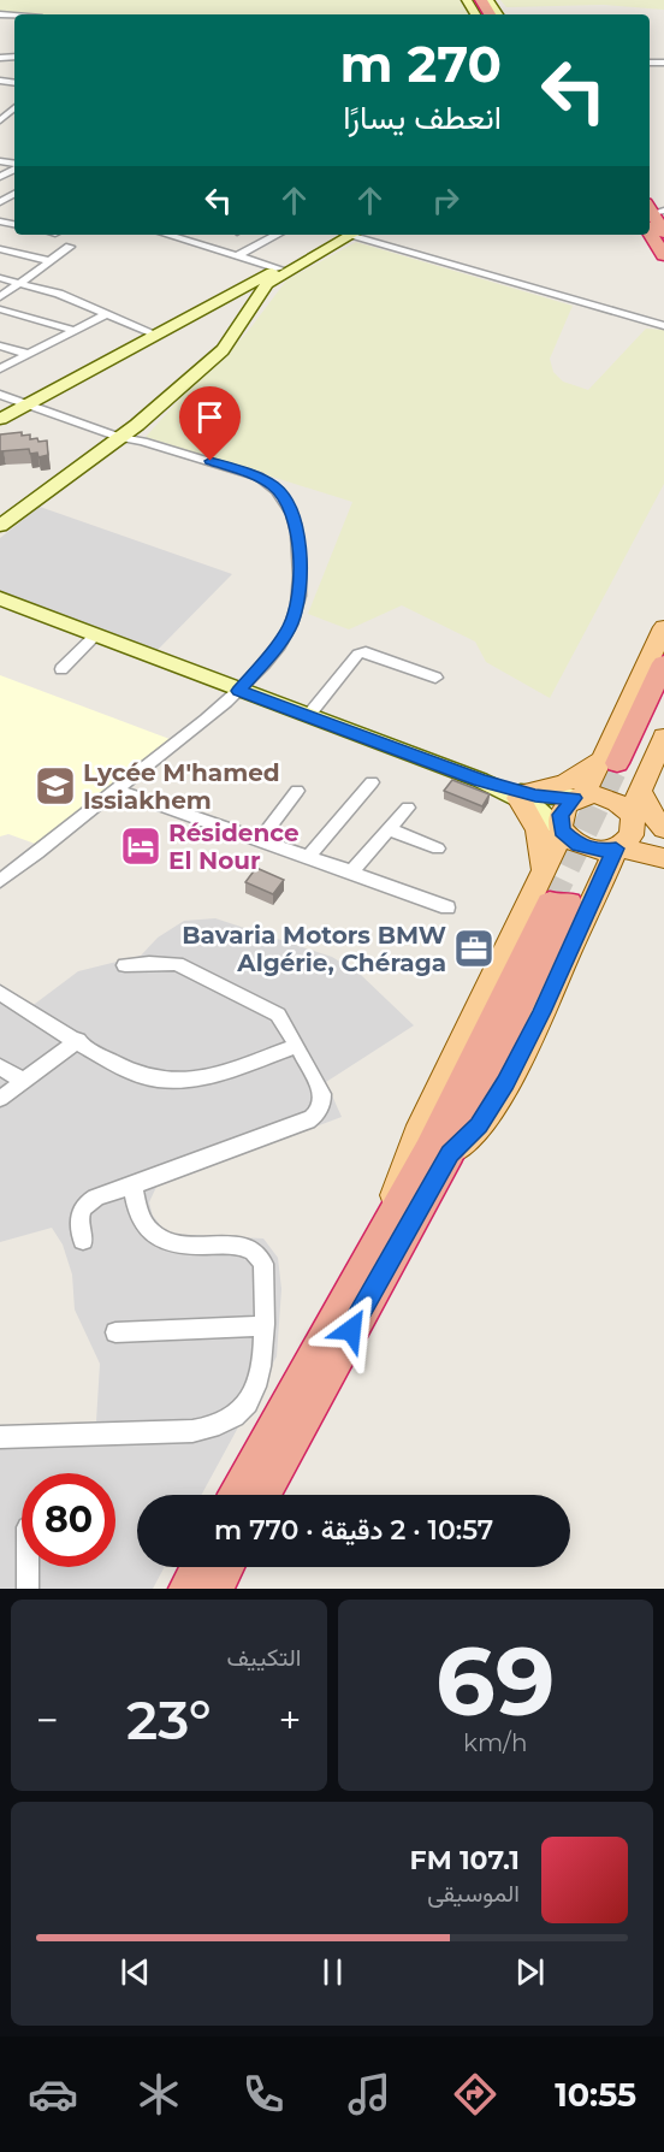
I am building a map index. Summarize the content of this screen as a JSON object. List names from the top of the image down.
{
  "places": {
    "school or university": ["Lycée M'hamed Issiakhem"],
    "hotel": ["Résidence El Nour"],
    "office": ["Bavaria Motors BMW Algérie, Chéraga"]
  },
  "page": {
    "turn": ["270 m", "انعطف يسارًا"],
    "limit": "80",
    "trip": "10:57 · 2 دقيقة · 770 m",
    "tile": [
      ["69", "km/h"],
      "التكييف"
    ],
    "heat": ["−", "23°", "+"],
    "song": ["107.1 FM", "الموسيقى"],
    "tabs": "10:55"
  }
}
